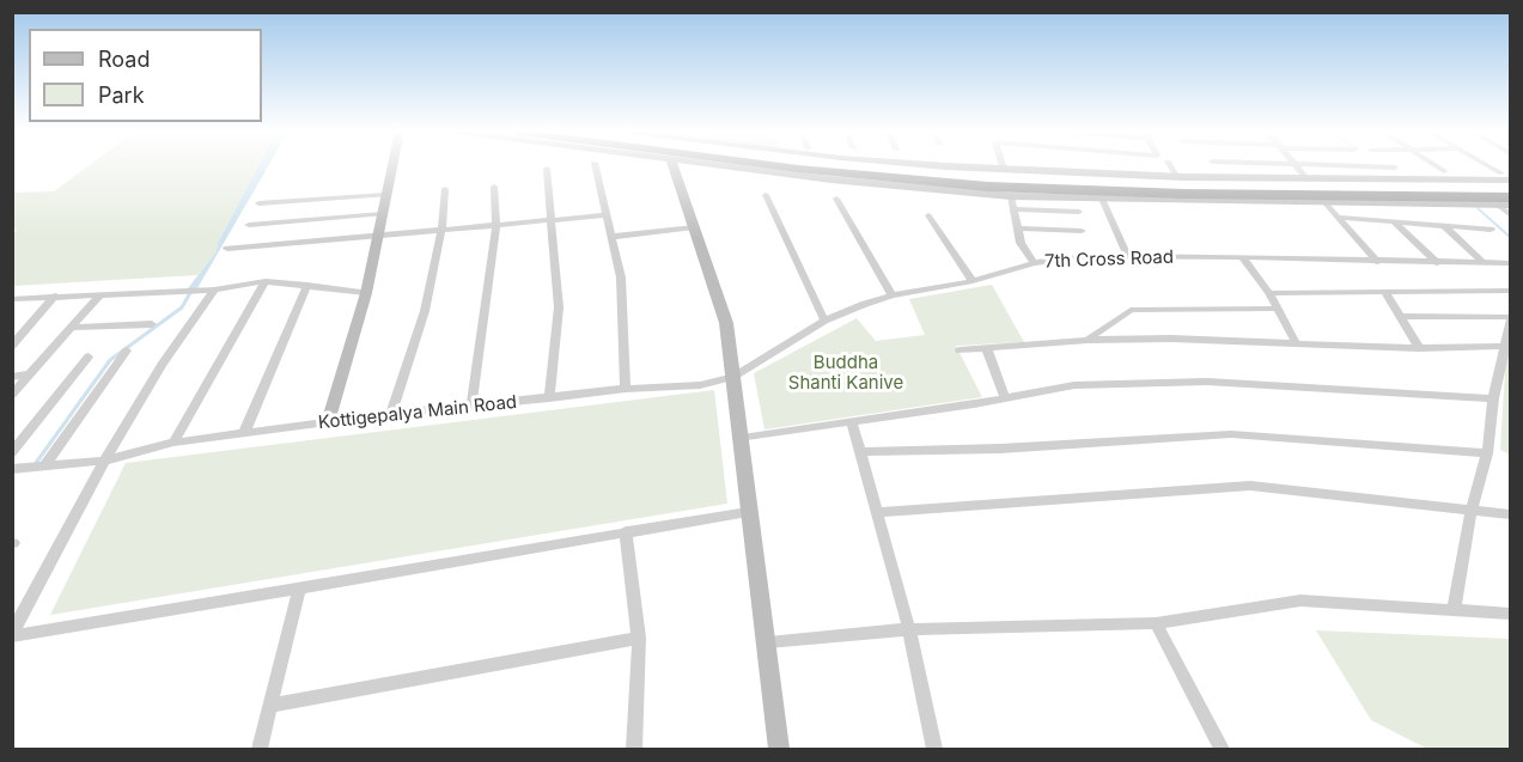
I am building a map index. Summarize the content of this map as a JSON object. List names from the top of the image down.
{
  "streets": {
    "street": ["7th Cross Road", "Kottigepalya Main Road"]
  },
  "crossings": [
    ["7th Cross Road", "Kottigepalya Main Road"]
  ],
  "parks": ["Buddha Shanti Kanive"],
  "legend": ["Road", "Park"]
}
